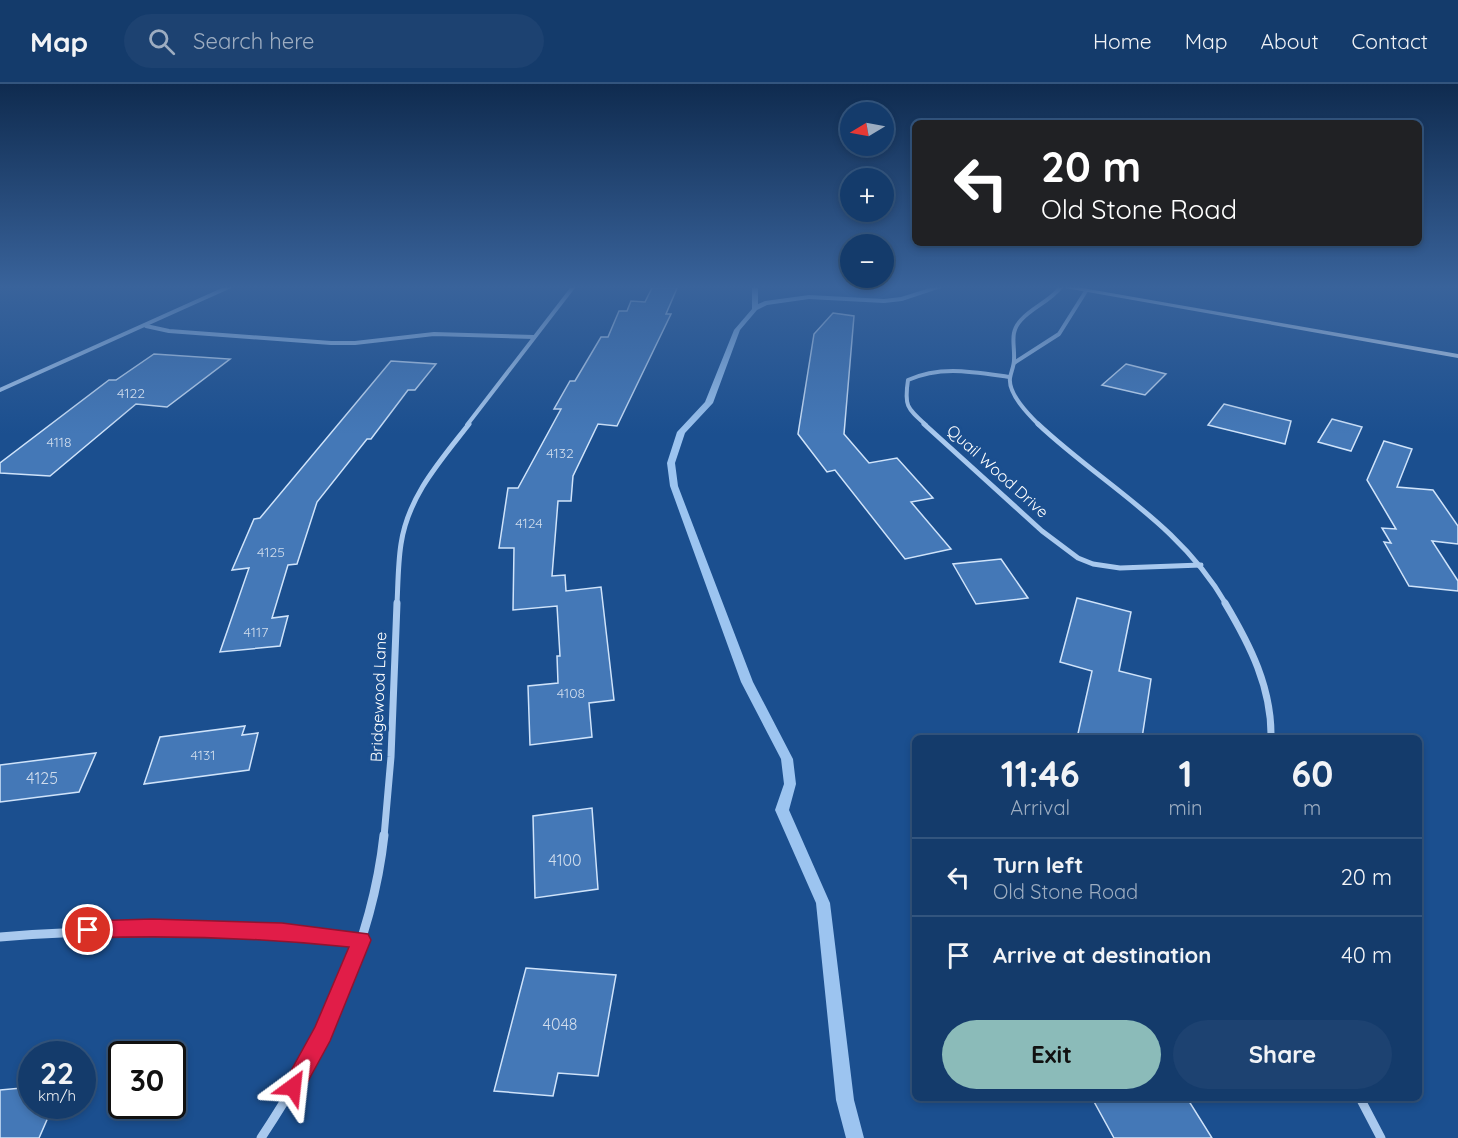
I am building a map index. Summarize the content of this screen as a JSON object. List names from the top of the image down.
{
  "streets": {
    "street": ["Quail Wood Drive", "Bridgewood Lane"]
  },
  "house_numbers": [
    "4122",
    "4118",
    "4132",
    "4124",
    "4125",
    "4117",
    "4108",
    "4131",
    "4125",
    "4100",
    "4048"
  ],
  "north": "left",
  "page": {
    "header": "Map",
    "search": "Search here",
    "nav": [
      "Home",
      "Map",
      "About",
      "Contact"
    ],
    "map_buttons": ["+", "−"],
    "turn": ["20 m", "Old Stone Road"],
    "eta": [
      "11:46",
      "Arrival",
      "1",
      "min",
      "60",
      "m"
    ],
    "list": [
      {
        "name": "Turn left",
        "note": "Old Stone Road",
        "value": "20 m"
      },
      {
        "name": "Arrive at destination",
        "value": "40 m"
      }
    ],
    "buttons": ["Exit", "Share"],
    "speed": "22 km/h",
    "limit": "30"
  }
}
